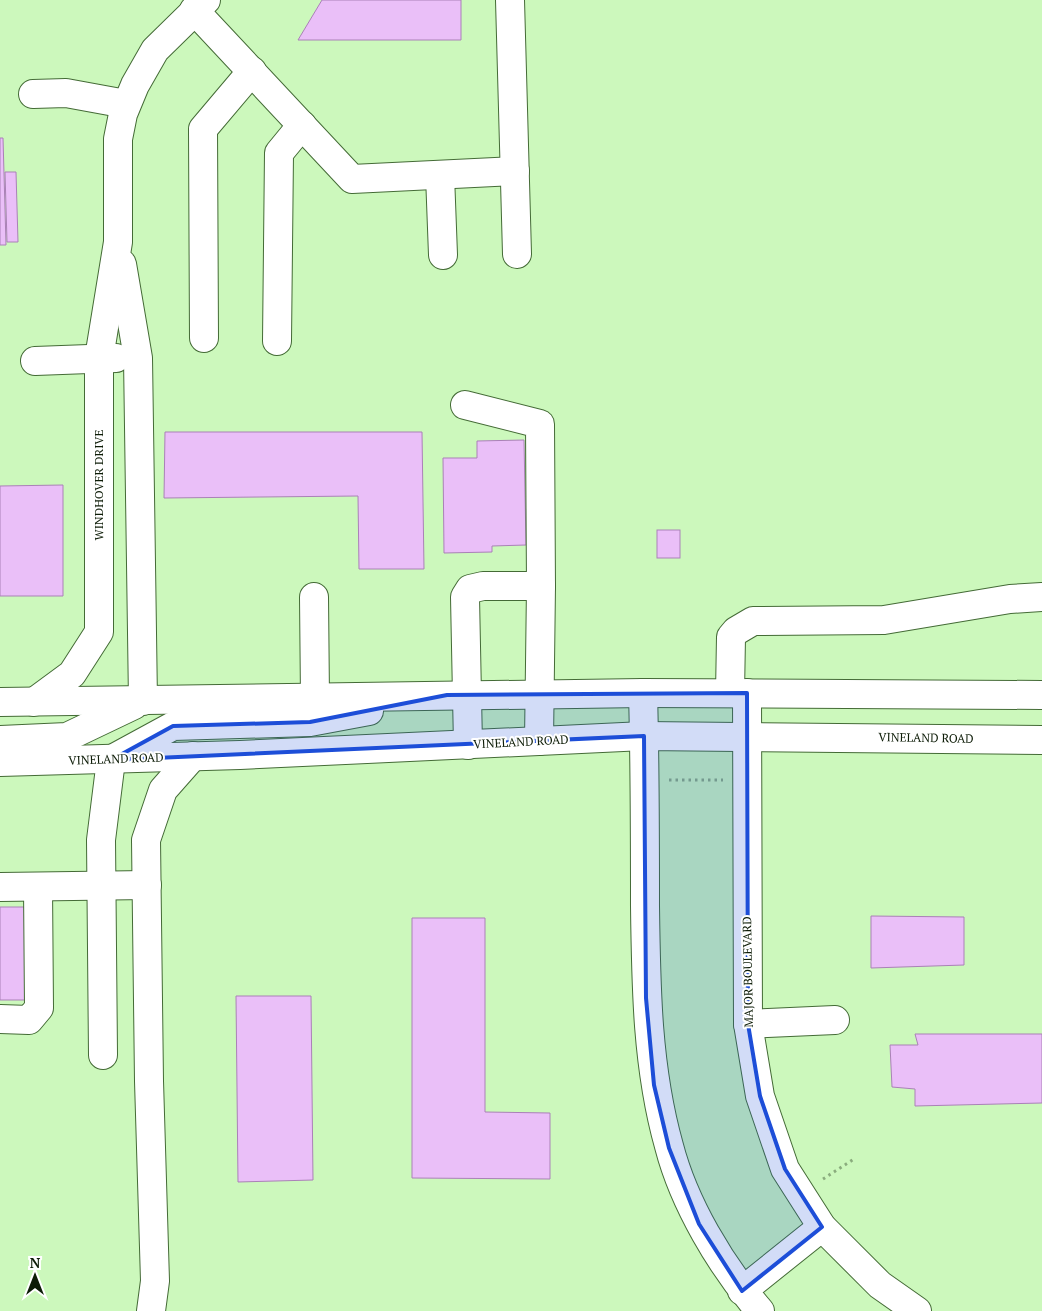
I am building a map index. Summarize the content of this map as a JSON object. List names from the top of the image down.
{
  "streets": {
    "street": ["WINDHOVER DRIVE", "VINELAND ROAD", "MAJOR BOULEVARD"]
  },
  "crossings": [
    ["VINELAND ROAD", "MAJOR BOULEVARD"]
  ],
  "north": "top"
}
